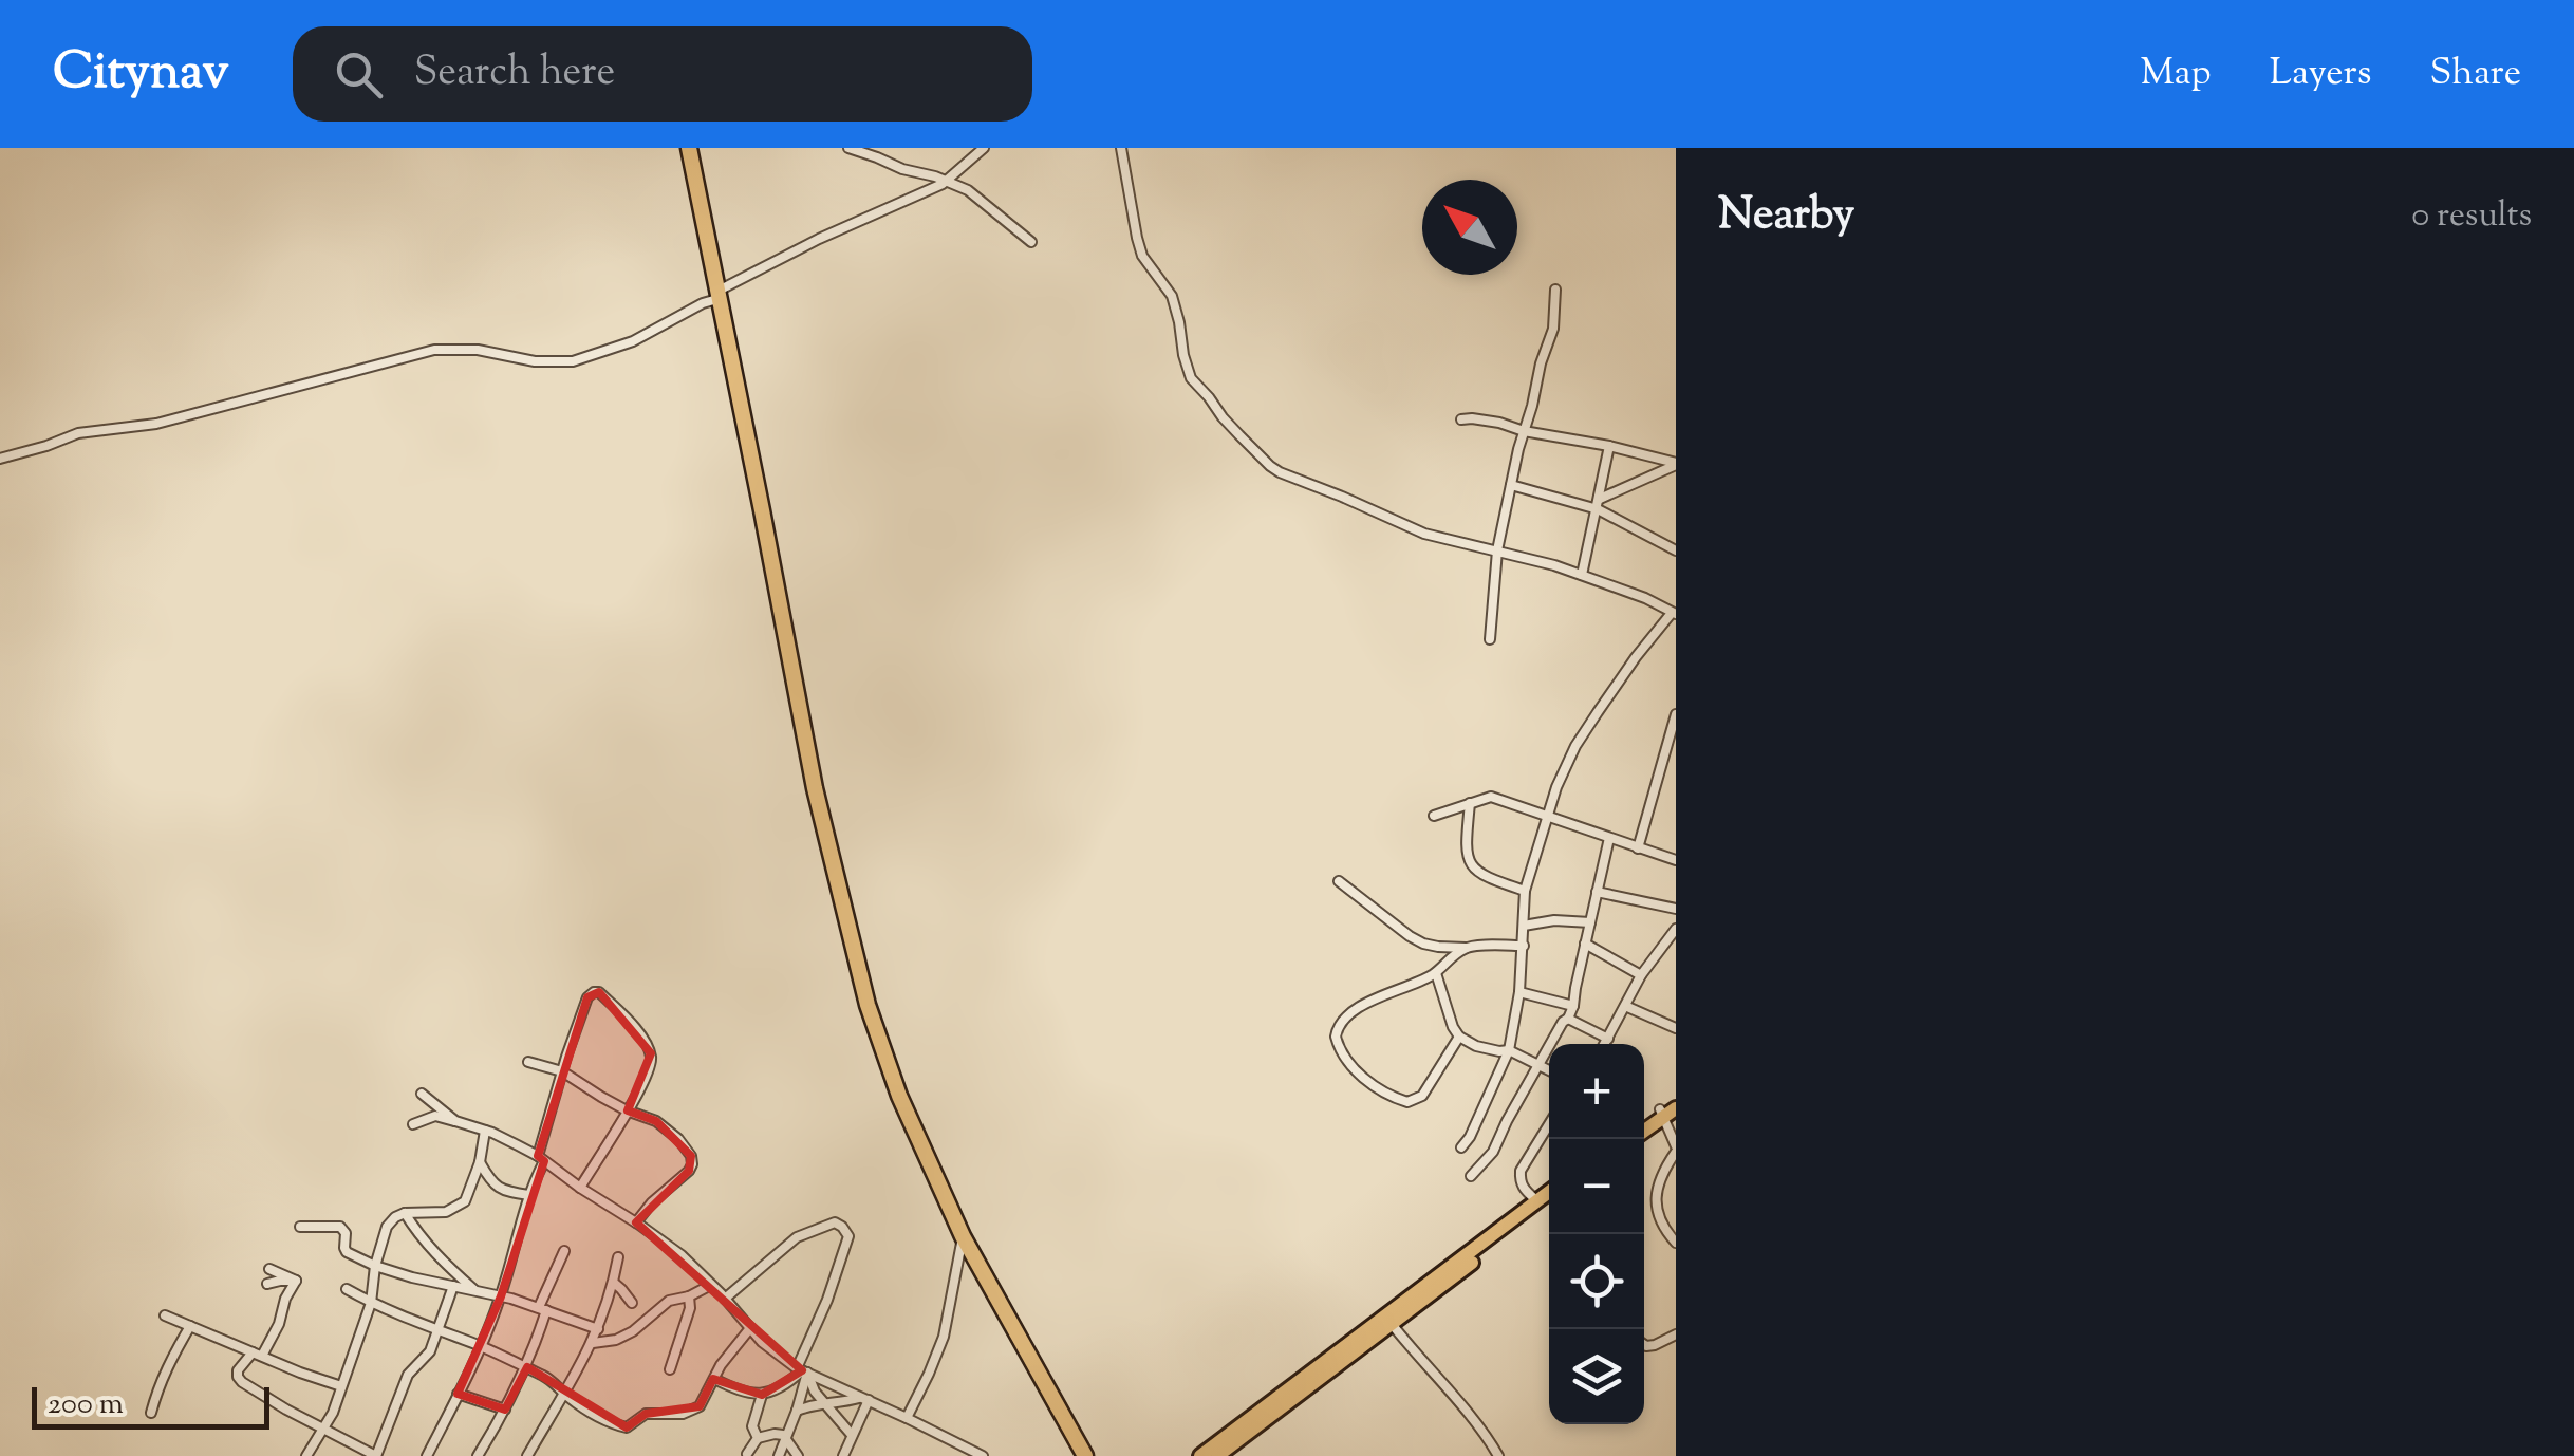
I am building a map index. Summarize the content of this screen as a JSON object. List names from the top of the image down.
{
  "scale_bar": "200 m",
  "north": "top left",
  "page": {
    "header": "Citynav",
    "search": "Search here",
    "nav": ["Map", "Layers", "Share"],
    "heading": ["Nearby", "0 results"],
    "map_buttons": ["+", "−"],
    "scale": "200 m"
  }
}
